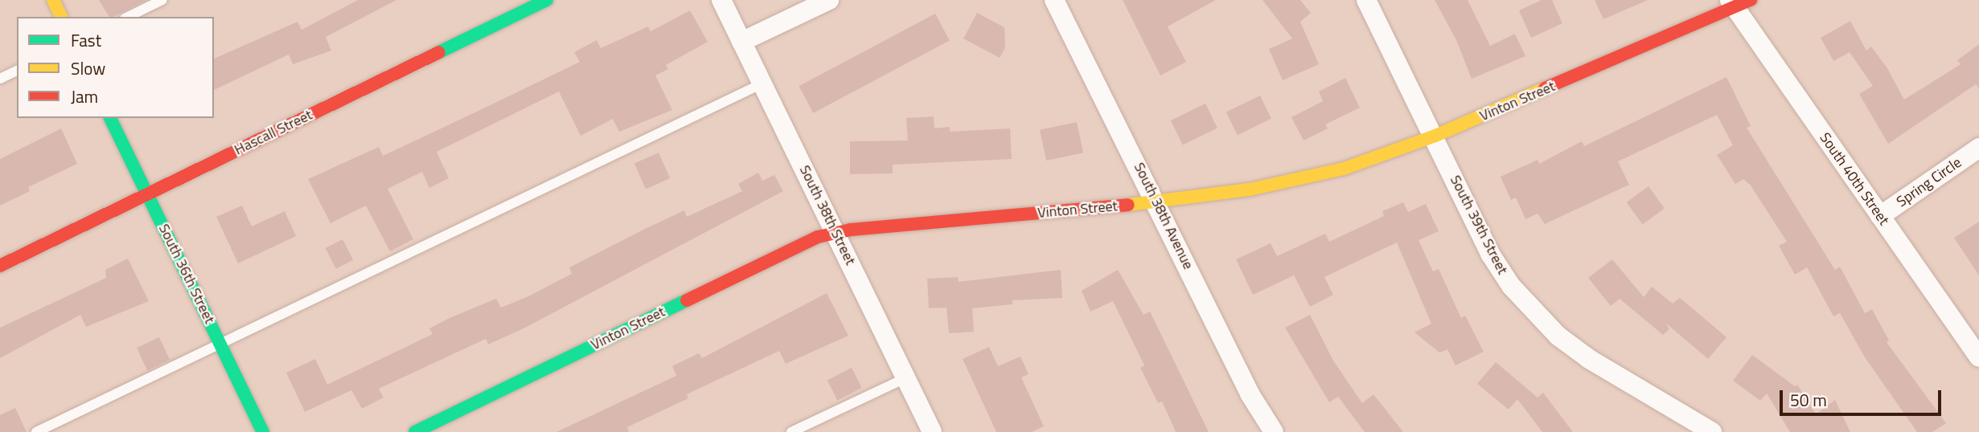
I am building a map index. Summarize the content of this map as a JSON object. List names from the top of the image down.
{
  "streets": {
    "street": [
      "Vinton Street",
      "Hascall Street",
      "South 40th Street",
      "Spring Circle",
      "South 38th Street",
      "South 38th Avenue",
      "South 39th Street",
      "South 36th Street"
    ]
  },
  "crossings": [
    ["Vinton Street", "South 40th Street"],
    ["Vinton Street", "South 38th Street"],
    ["Vinton Street", "South 38th Avenue"],
    ["Vinton Street", "South 39th Street"],
    ["Hascall Street", "South 36th Street"],
    ["South 40th Street", "Spring Circle"]
  ],
  "legend": ["Fast", "Slow", "Jam"],
  "scale_bar": "50 m"
}
